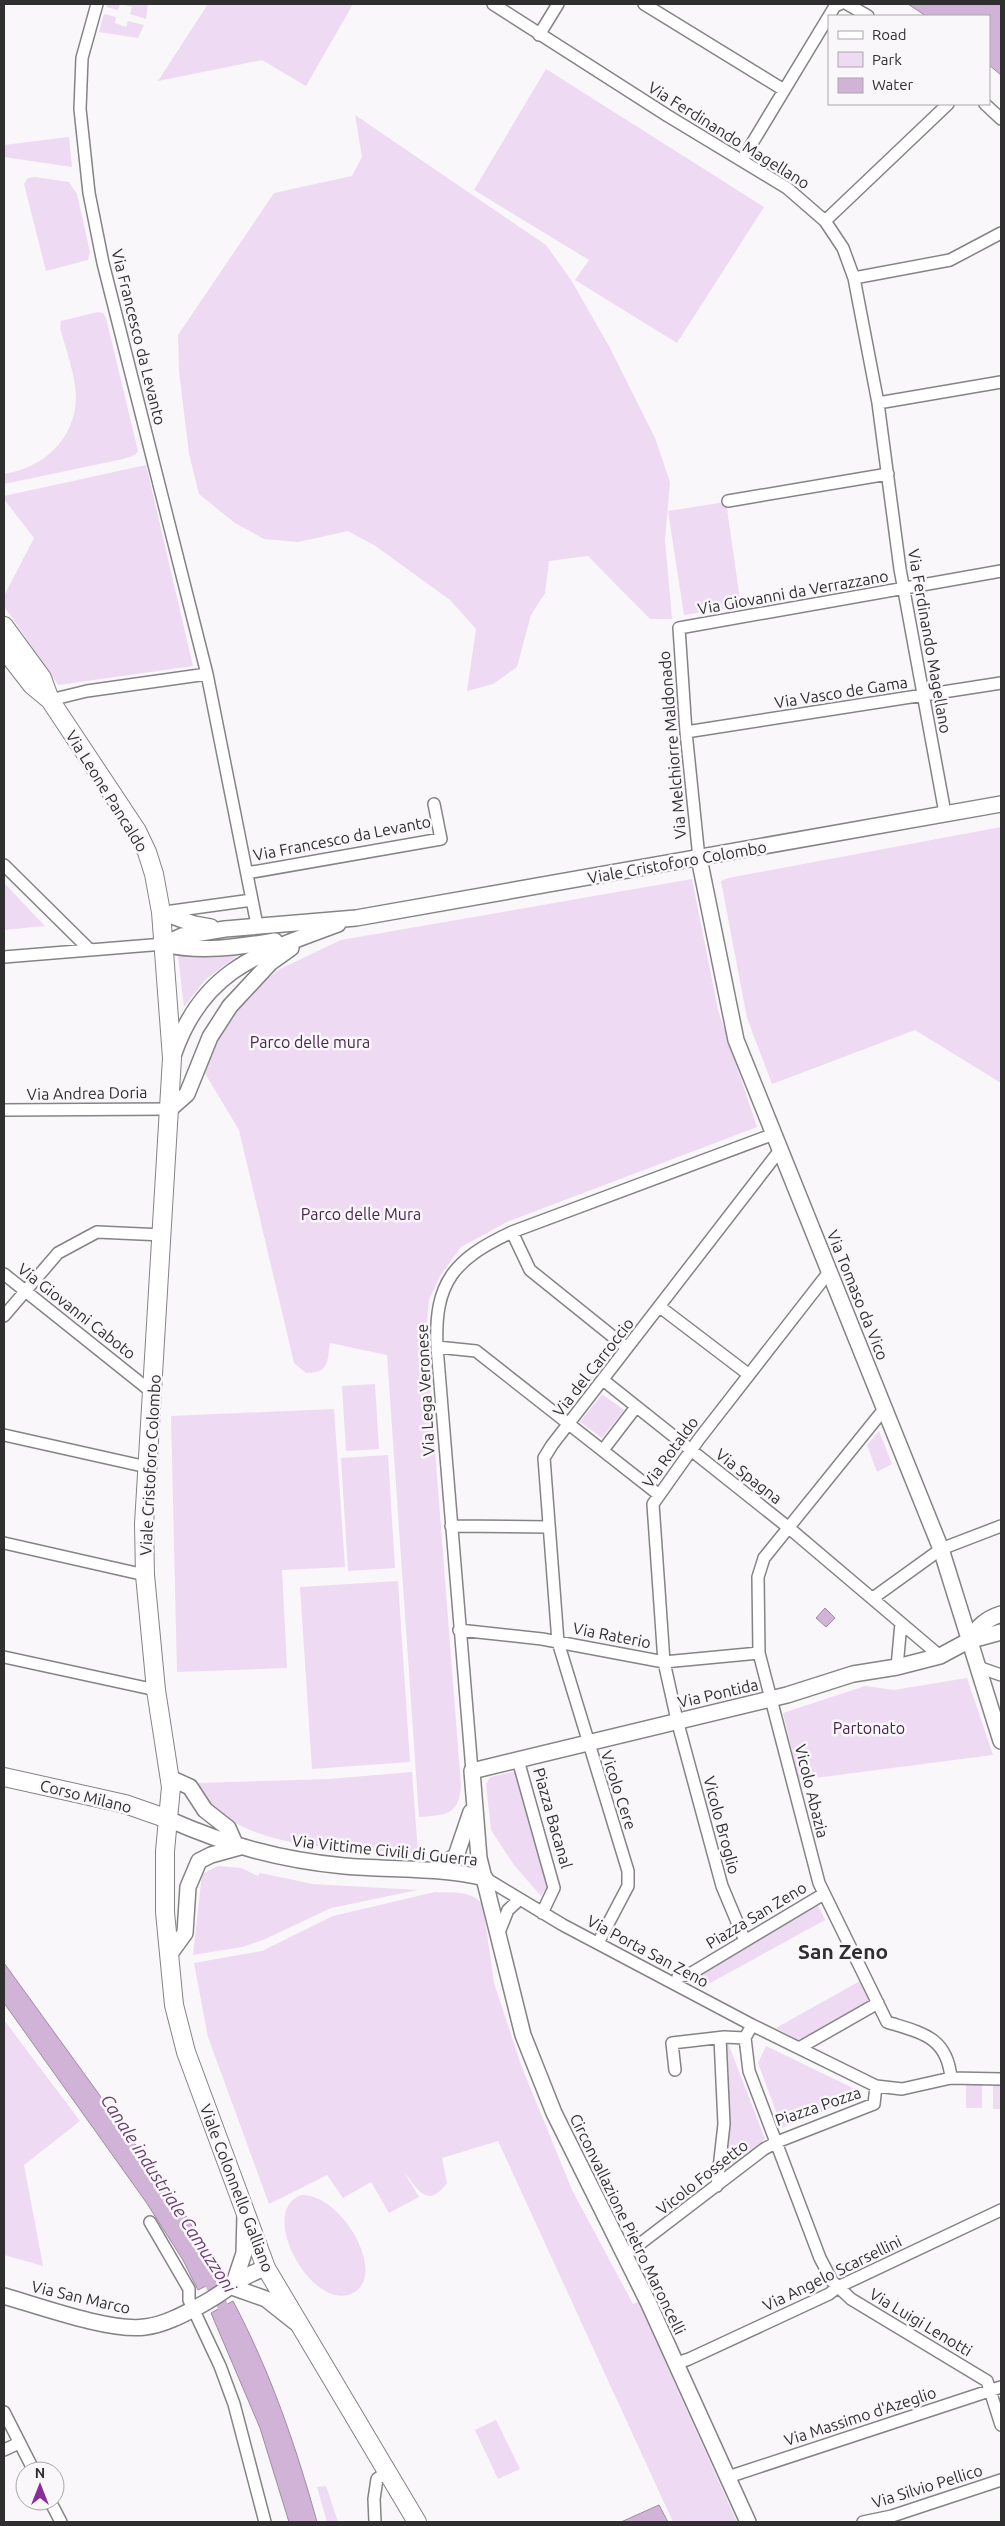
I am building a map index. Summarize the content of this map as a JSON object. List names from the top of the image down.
{
  "streets": {
    "main road": [
      "Via Leone Pancaldo",
      "Viale Cristoforo Colombo",
      "Corso Milano",
      "Viale Colonnello Galliano"
    ],
    "street": [
      "Via Ferdinando Magellano",
      "Via Francesco da Levanto",
      "Via Giovanni da Verrazzano",
      "Via Vasco de Gama",
      "Via Melchiorre Maldonado",
      "Via Andrea Doria",
      "Via Tomaso da Vico",
      "Via Giovanni Caboto",
      "Via del Carroccio",
      "Via Lega Veronese",
      "Via Rotaldo",
      "Via Spagna",
      "Via Raterio",
      "Via Pontida",
      "Vicolo Cere",
      "Vicolo Abazia",
      "Piazza Bacanal",
      "Vicolo Broglio",
      "Via Vittime Civili di Guerra",
      "Piazza San Zeno",
      "Via Porta San Zeno",
      "Piazza Pozza",
      "Vicolo Fossetto",
      "Circonvallazione Pietro Maroncelli",
      "Via Angelo Scarsellini",
      "Via San Marco",
      "Via Luigi Lenotti",
      "Via Massimo d'Azeglio",
      "Via Silvio Pellico"
    ]
  },
  "crossings": [
    ["Via Ferdinando Magellano", "Via Giovanni da Verrazzano"],
    ["Via Ferdinando Magellano", "Via Vasco de Gama"],
    ["Via Ferdinando Magellano", "Viale Cristoforo Colombo"],
    ["Via Francesco da Levanto", "Viale Cristoforo Colombo"],
    ["Via Giovanni da Verrazzano", "Via Melchiorre Maldonado"],
    ["Via Vasco de Gama", "Via Melchiorre Maldonado"],
    ["Via Melchiorre Maldonado", "Viale Cristoforo Colombo"],
    ["Via Melchiorre Maldonado", "Via Tomaso da Vico"],
    ["Via Leone Pancaldo", "Viale Cristoforo Colombo"],
    ["Viale Cristoforo Colombo", "Via Andrea Doria"],
    ["Viale Cristoforo Colombo", "Via Tomaso da Vico"],
    ["Viale Cristoforo Colombo", "Via Giovanni Caboto"],
    ["Viale Cristoforo Colombo", "Corso Milano"],
    ["Viale Cristoforo Colombo", "Via Vittime Civili di Guerra"],
    ["Viale Cristoforo Colombo", "Viale Colonnello Galliano"],
    ["Via Tomaso da Vico", "Via del Carroccio"],
    ["Via Tomaso da Vico", "Via Lega Veronese"],
    ["Via Tomaso da Vico", "Via Rotaldo"],
    ["Via Tomaso da Vico", "Via Pontida"],
    ["Via Tomaso da Vico", "Vicolo Abazia"],
    ["Via del Carroccio", "Via Spagna"],
    ["Via del Carroccio", "Via Raterio"],
    ["Via del Carroccio", "Vicolo Cere"],
    ["Via Lega Veronese", "Via Raterio"],
    ["Via Lega Veronese", "Via Pontida"],
    ["Via Rotaldo", "Via Spagna"],
    ["Via Rotaldo", "Via Raterio"],
    ["Via Rotaldo", "Via Pontida"],
    ["Via Rotaldo", "Vicolo Broglio"],
    ["Via Spagna", "Via Pontida"],
    ["Via Spagna", "Vicolo Abazia"],
    ["Via Raterio", "Vicolo Cere"],
    ["Via Raterio", "Vicolo Abazia"],
    ["Via Pontida", "Vicolo Cere"],
    ["Via Pontida", "Vicolo Abazia"],
    ["Via Pontida", "Piazza Bacanal"],
    ["Via Pontida", "Vicolo Broglio"],
    ["Vicolo Cere", "Via Porta San Zeno"],
    ["Vicolo Abazia", "Piazza San Zeno"],
    ["Corso Milano", "Via Vittime Civili di Guerra"],
    ["Corso Milano", "Viale Colonnello Galliano"],
    ["Piazza Bacanal", "Via Porta San Zeno"],
    ["Via Vittime Civili di Guerra", "Via Porta San Zeno"],
    ["Via Vittime Civili di Guerra", "Viale Colonnello Galliano"],
    ["Via Vittime Civili di Guerra", "Circonvallazione Pietro Maroncelli"],
    ["Via Porta San Zeno", "Piazza Pozza"],
    ["Via Porta San Zeno", "Circonvallazione Pietro Maroncelli"],
    ["Piazza Pozza", "Vicolo Fossetto"],
    ["Piazza Pozza", "Via Luigi Lenotti"],
    ["Vicolo Fossetto", "Circonvallazione Pietro Maroncelli"],
    ["Vicolo Fossetto", "Via Luigi Lenotti"],
    ["Viale Colonnello Galliano", "Via San Marco"],
    ["Circonvallazione Pietro Maroncelli", "Via Angelo Scarsellini"],
    ["Circonvallazione Pietro Maroncelli", "Via Massimo d'Azeglio"],
    ["Via Angelo Scarsellini", "Via Luigi Lenotti"],
    ["Via Luigi Lenotti", "Via Massimo d'Azeglio"]
  ],
  "districts": ["San Zeno"],
  "water": ["Canale industriale Camuzzoni"],
  "parks": ["Parco delle mura", "Parco delle Mura", "Partonato"],
  "legend": ["Road", "Park", "Water"],
  "north": "top"
}
